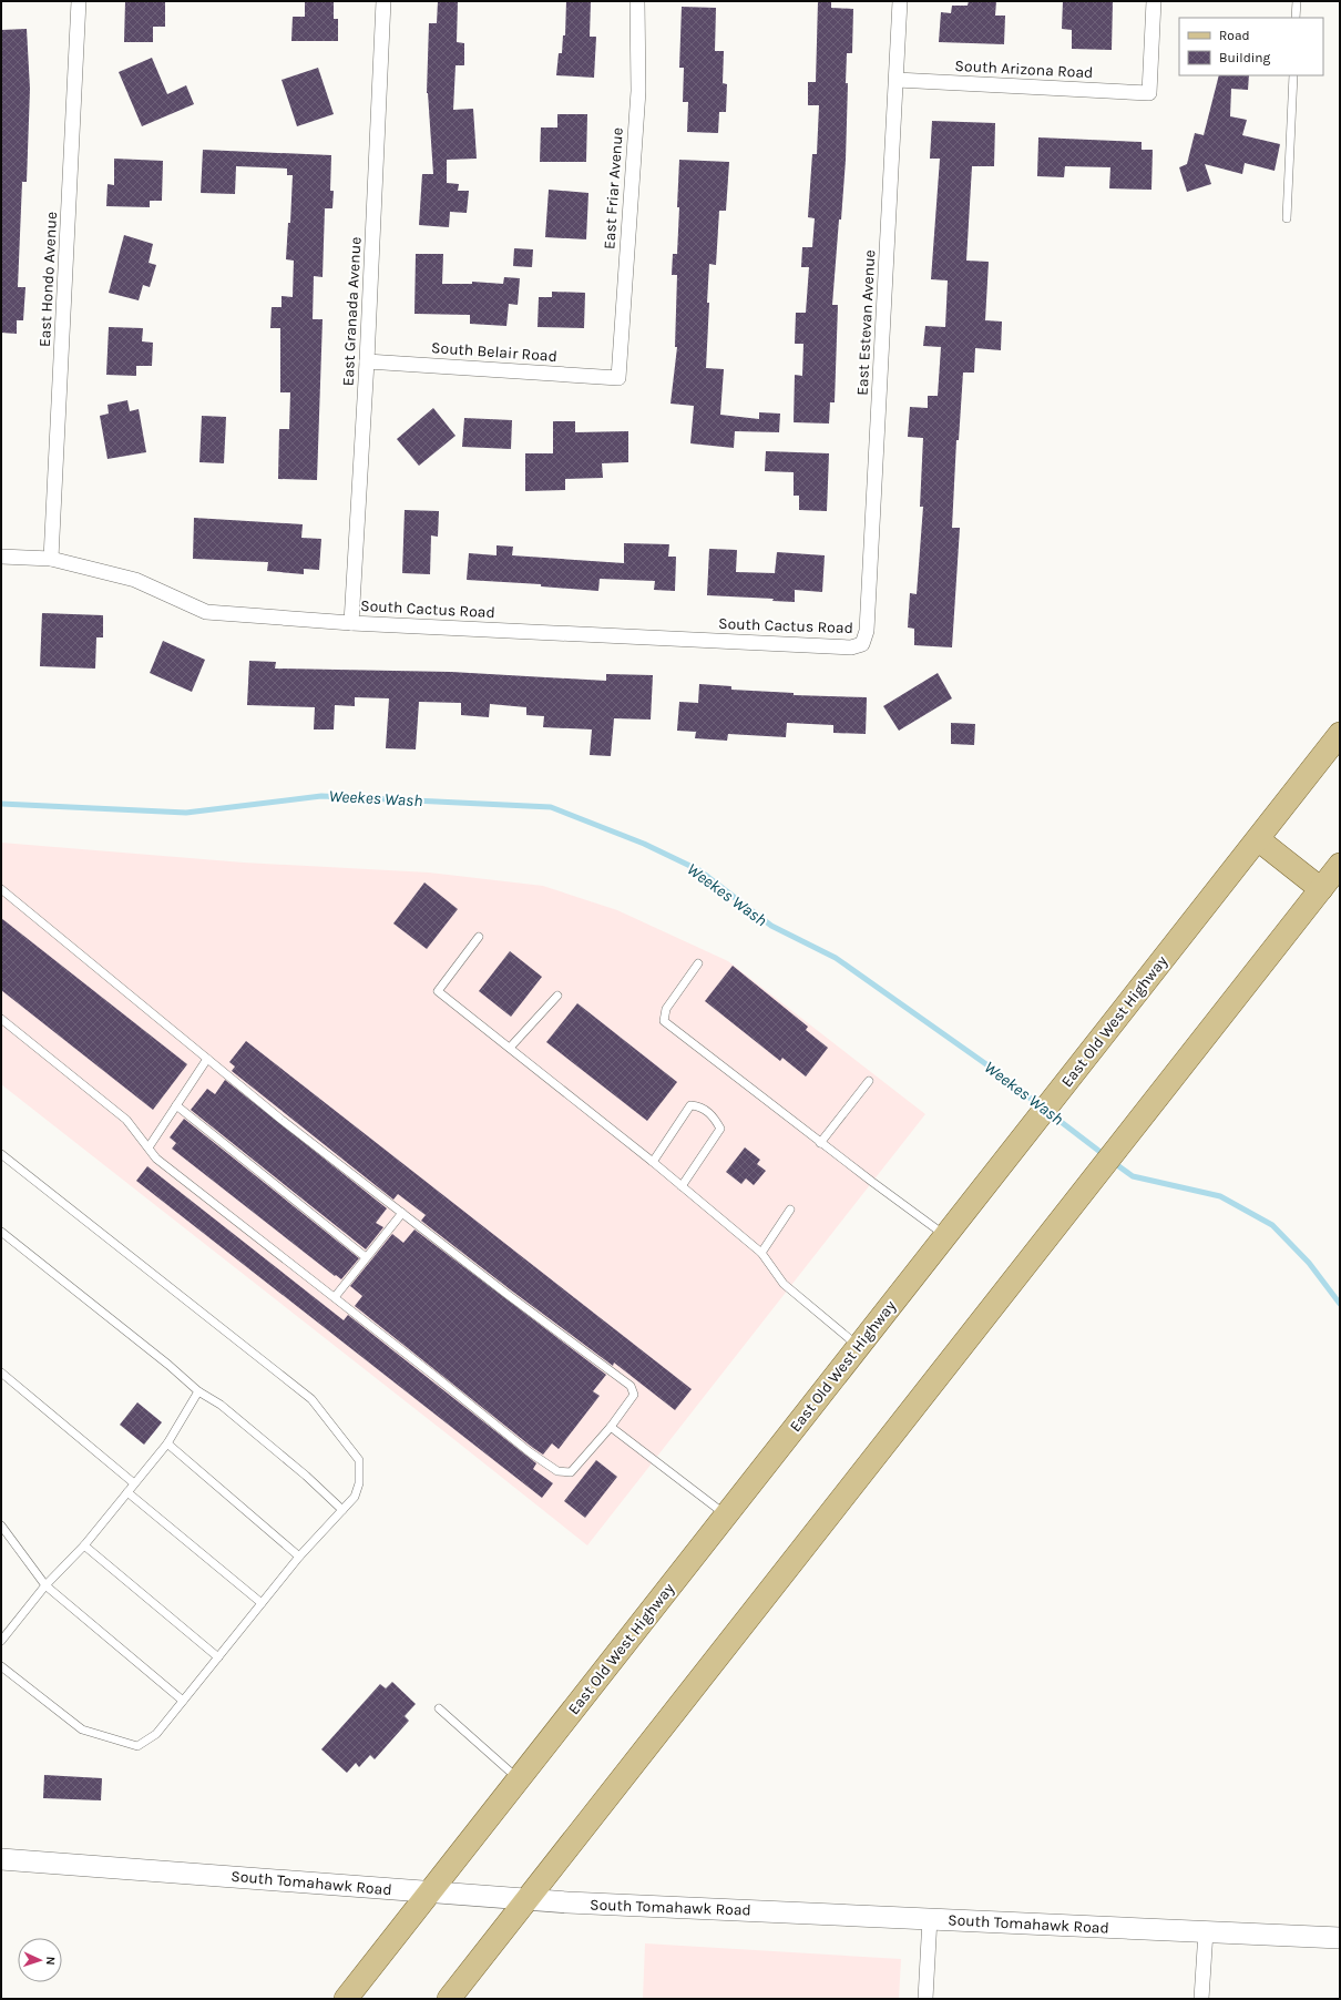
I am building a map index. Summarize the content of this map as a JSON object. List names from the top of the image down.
{
  "streets": {
    "main road": ["East Old West Highway", "South Tomahawk Road"],
    "street": [
      "South Arizona Road",
      "East Friar Avenue",
      "East Hondo Avenue",
      "East Granada Avenue",
      "East Estevan Avenue",
      "South Belair Road",
      "South Cactus Road"
    ]
  },
  "crossings": [
    ["South Arizona Road", "East Estevan Avenue"],
    ["East Friar Avenue", "South Belair Road"],
    ["East Hondo Avenue", "South Cactus Road"],
    ["East Granada Avenue", "South Belair Road"],
    ["East Granada Avenue", "South Cactus Road"],
    ["East Estevan Avenue", "South Cactus Road"],
    ["East Old West Highway", "South Tomahawk Road"]
  ],
  "water": ["Weekes Wash"],
  "legend": ["Road", "Building"],
  "north": "right"
}
